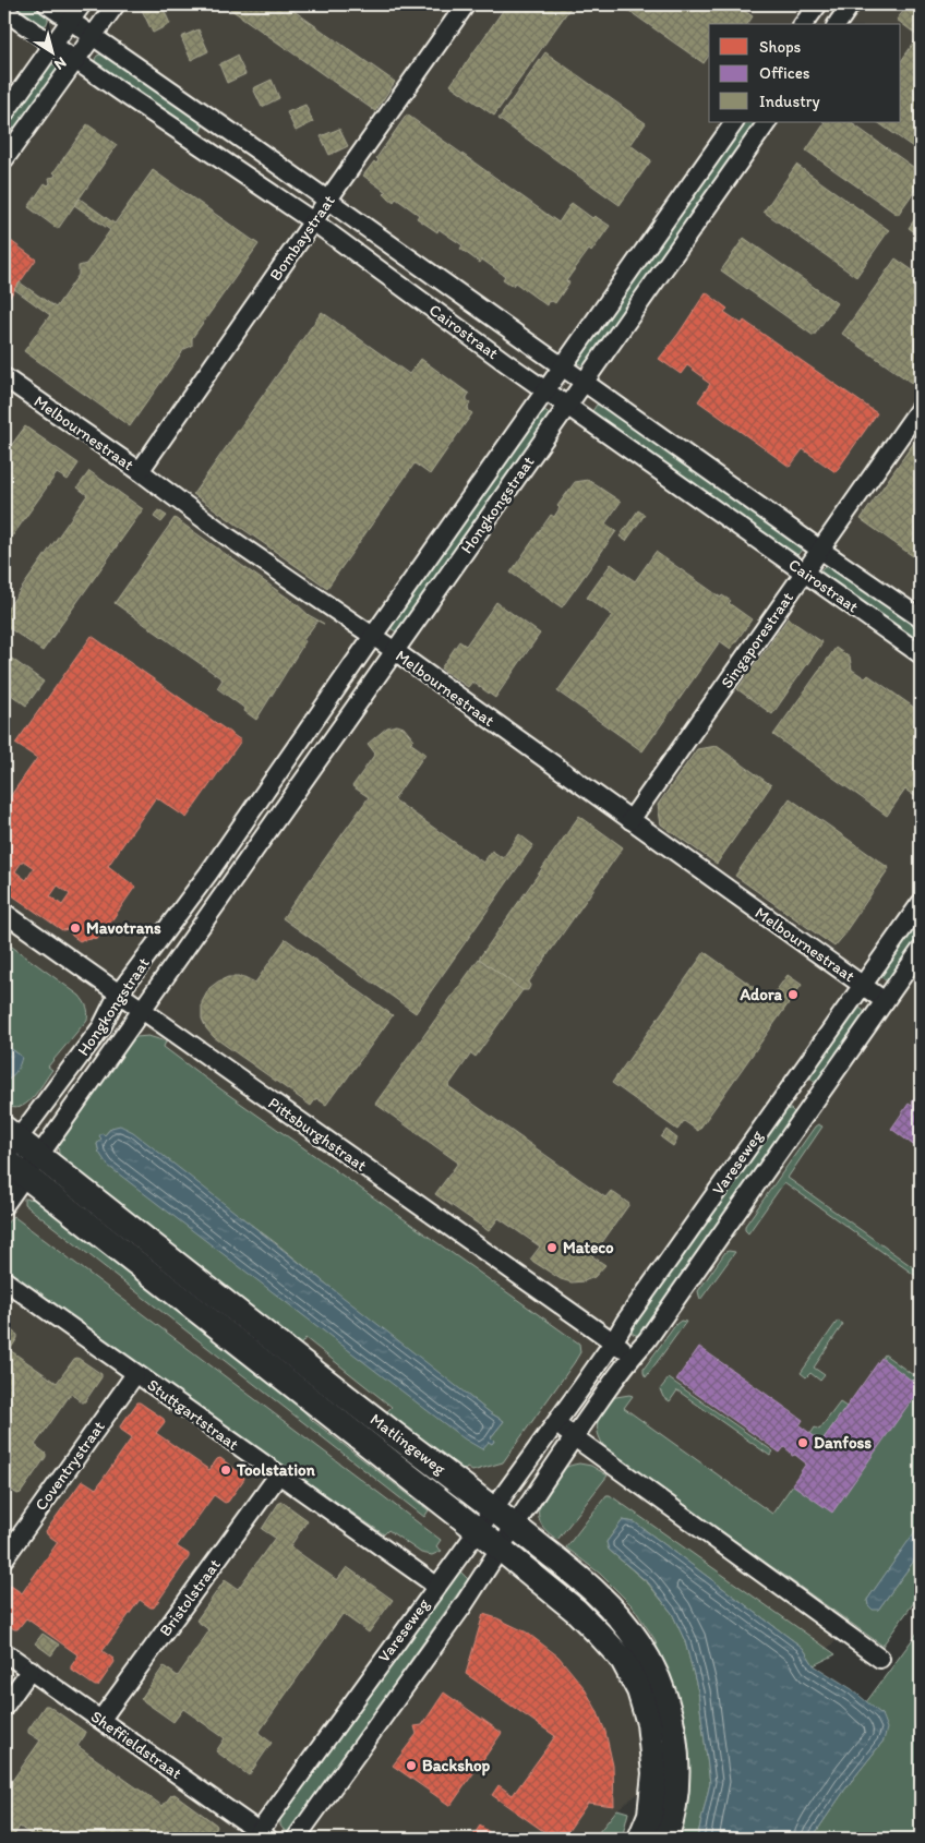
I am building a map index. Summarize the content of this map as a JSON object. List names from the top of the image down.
{
  "streets": {
    "main road": ["Matlingeweg"],
    "street": [
      "Bombaystraat",
      "Cairostraat",
      "Melbournestraat",
      "Hongkongstraat",
      "Singaporestraat",
      "Pittsburghstraat",
      "Vareseweg",
      "Stuttgartstraat",
      "Coventrystraat",
      "Bristolstraat",
      "Sheffieldstraat"
    ]
  },
  "crossings": [
    ["Bombaystraat", "Cairostraat"],
    ["Bombaystraat", "Melbournestraat"],
    ["Cairostraat", "Hongkongstraat"],
    ["Cairostraat", "Singaporestraat"],
    ["Melbournestraat", "Hongkongstraat"],
    ["Melbournestraat", "Singaporestraat"],
    ["Melbournestraat", "Vareseweg"],
    ["Hongkongstraat", "Pittsburghstraat"],
    ["Hongkongstraat", "Matlingeweg"],
    ["Pittsburghstraat", "Vareseweg"],
    ["Vareseweg", "Stuttgartstraat"],
    ["Vareseweg", "Matlingeweg"],
    ["Vareseweg", "Sheffieldstraat"],
    ["Stuttgartstraat", "Coventrystraat"],
    ["Stuttgartstraat", "Bristolstraat"],
    ["Bristolstraat", "Sheffieldstraat"]
  ],
  "places": [
    "Mavotrans",
    "Adora",
    "Mateco",
    "Danfoss",
    "Toolstation",
    "Backshop"
  ],
  "legend": ["Shops", "Offices", "Industry"],
  "north": "bottom right"
}
